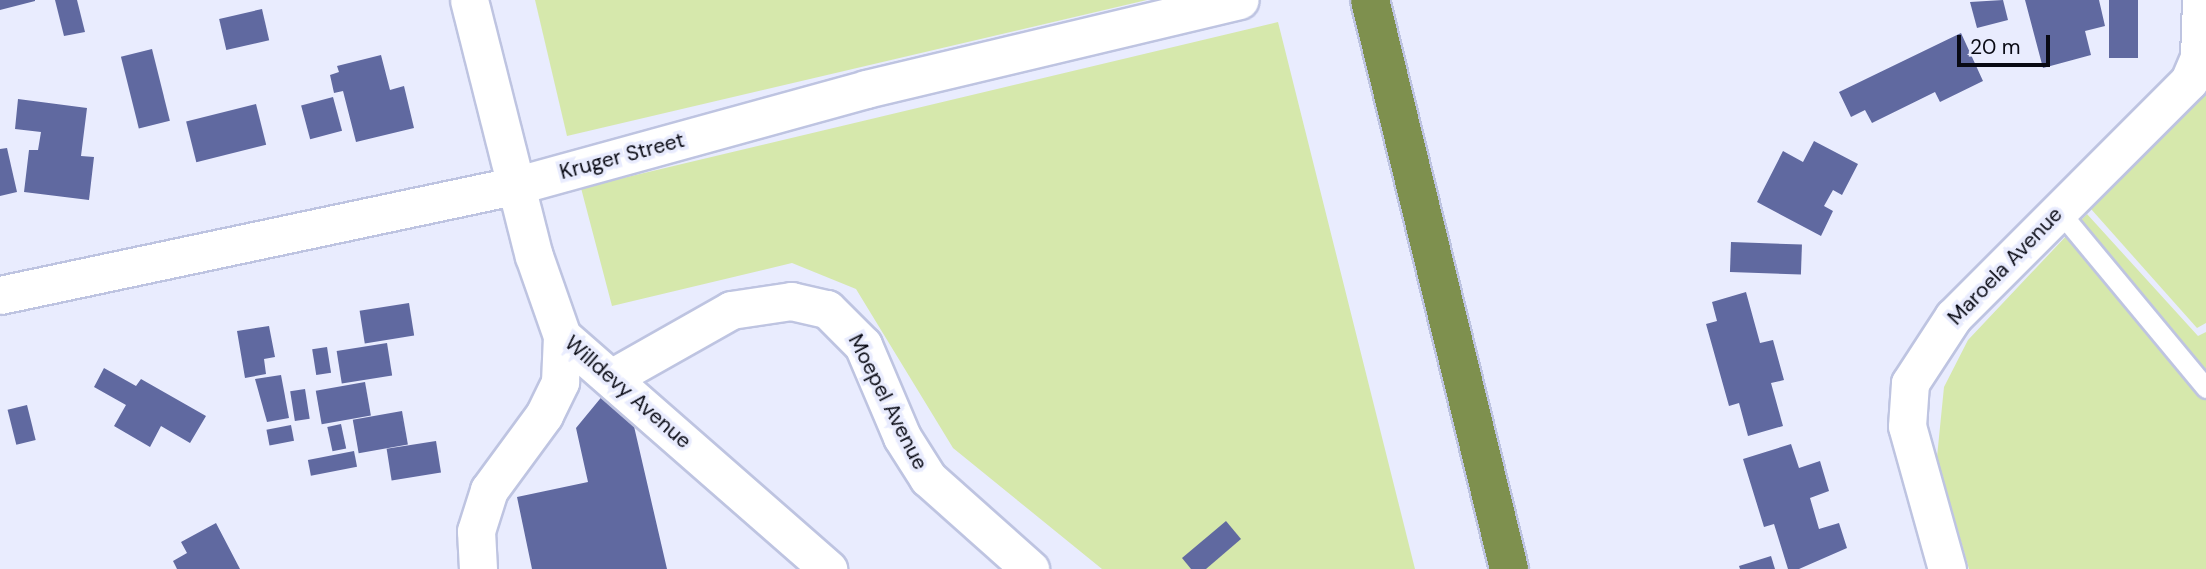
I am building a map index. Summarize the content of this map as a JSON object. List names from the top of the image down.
{
  "streets": {
    "street": [
      "Kruger Street",
      "Maroela Avenue",
      "Willdevy Avenue",
      "Moepel Avenue"
    ]
  },
  "crossings": [
    ["Kruger Street", "Willdevy Avenue"],
    ["Willdevy Avenue", "Moepel Avenue"]
  ],
  "scale_bar": "20 m"
}
